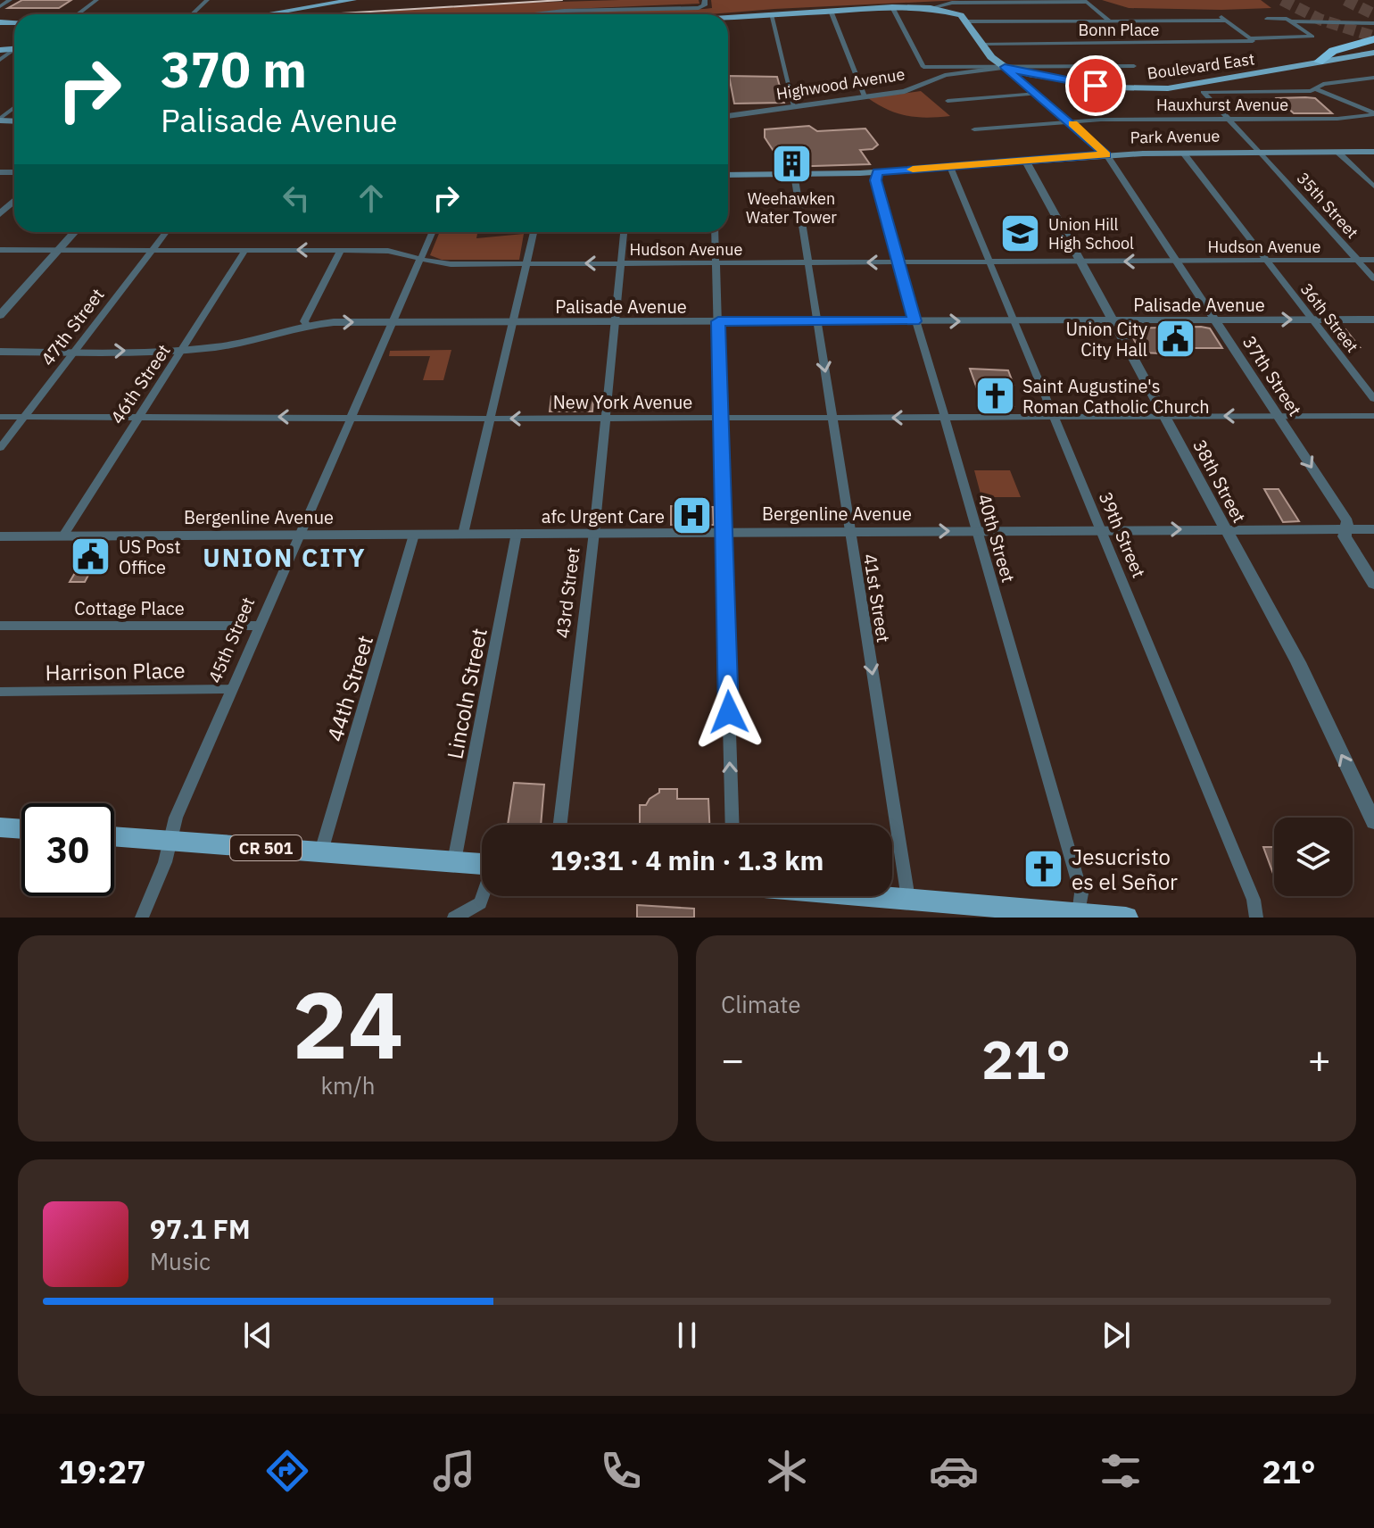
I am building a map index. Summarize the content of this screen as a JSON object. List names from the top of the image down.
{
  "streets": {
    "main road": ["Boulevard East", "Park Avenue", "CR 501"],
    "street": [
      "Bonn Place",
      "Highwood Avenue",
      "Hauxhurst Avenue",
      "35th Street",
      "Hudson Avenue",
      "Palisade Avenue",
      "36th Street",
      "47th Street",
      "37th Street",
      "46th Street",
      "New York Avenue",
      "38th Street",
      "Bergenline Avenue",
      "39th Street",
      "40th Street",
      "43rd Street",
      "41st Street",
      "Cottage Place",
      "45th Street",
      "Harrison Place",
      "44th Street",
      "Lincoln Street"
    ]
  },
  "crossings": [
    ["Boulevard East", "Highwood Avenue"],
    ["Boulevard East", "37th Street"],
    ["Highwood Avenue", "37th Street"],
    ["Hauxhurst Avenue", "35th Street"],
    ["Hauxhurst Avenue", "37th Street"],
    ["Park Avenue", "35th Street"],
    ["Park Avenue", "36th Street"],
    ["Park Avenue", "37th Street"],
    ["Park Avenue", "38th Street"],
    ["Park Avenue", "39th Street"],
    ["Park Avenue", "40th Street"],
    ["Park Avenue", "41st Street"],
    ["35th Street", "Hudson Avenue"],
    ["Hudson Avenue", "36th Street"],
    ["Hudson Avenue", "47th Street"],
    ["Hudson Avenue", "37th Street"],
    ["Hudson Avenue", "46th Street"],
    ["Hudson Avenue", "38th Street"],
    ["Hudson Avenue", "39th Street"],
    ["Hudson Avenue", "40th Street"],
    ["Hudson Avenue", "43rd Street"],
    ["Hudson Avenue", "41st Street"],
    ["Hudson Avenue", "45th Street"],
    ["Palisade Avenue", "36th Street"],
    ["Palisade Avenue", "47th Street"],
    ["Palisade Avenue", "37th Street"],
    ["Palisade Avenue", "46th Street"],
    ["Palisade Avenue", "38th Street"],
    ["Palisade Avenue", "39th Street"],
    ["Palisade Avenue", "40th Street"],
    ["Palisade Avenue", "43rd Street"],
    ["Palisade Avenue", "41st Street"],
    ["Palisade Avenue", "45th Street"],
    ["47th Street", "New York Avenue"],
    ["37th Street", "New York Avenue"],
    ["37th Street", "Bergenline Avenue"],
    ["46th Street", "New York Avenue"],
    ["46th Street", "Bergenline Avenue"],
    ["New York Avenue", "38th Street"],
    ["New York Avenue", "39th Street"],
    ["New York Avenue", "40th Street"],
    ["New York Avenue", "43rd Street"],
    ["New York Avenue", "41st Street"],
    ["New York Avenue", "45th Street"],
    ["38th Street", "Bergenline Avenue"],
    ["Bergenline Avenue", "39th Street"],
    ["Bergenline Avenue", "40th Street"],
    ["Bergenline Avenue", "43rd Street"],
    ["Bergenline Avenue", "41st Street"],
    ["Bergenline Avenue", "45th Street"],
    ["Bergenline Avenue", "44th Street"],
    ["Bergenline Avenue", "Lincoln Street"],
    ["Cottage Place", "45th Street"],
    ["45th Street", "Harrison Place"],
    ["45th Street", "CR 501"],
    ["44th Street", "CR 501"],
    ["Lincoln Street", "CR 501"]
  ],
  "one_way": ["New York Avenue", "38th Street", "41st Street"],
  "districts": ["UNION CITY"],
  "places": {
    "building": ["Weehawken Water Tower"],
    "school or university": ["Union Hill High School"],
    "public building": ["Union City City Hall", "US Post Office"],
    "church": ["Saint Augustine's Roman Catholic Church", "Jesucristo es el Señor"],
    "hospital": ["afc Urgent Care"]
  },
  "page": {
    "turn": ["370 m", "Palisade Avenue"],
    "limit": "30",
    "trip": "19:31 · 4 min · 1.3 km",
    "tile": [
      ["24", "km/h"],
      "Climate"
    ],
    "heat": ["−", "21°", "+"],
    "song": ["97.1 FM", "Music"],
    "tabs": ["19:27", "21°"]
  }
}
